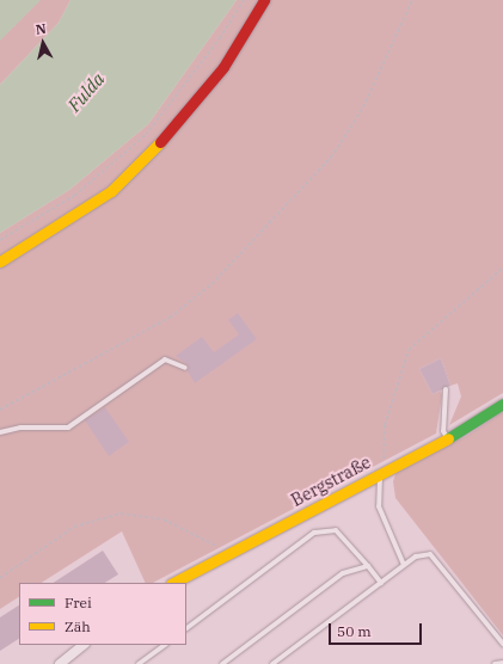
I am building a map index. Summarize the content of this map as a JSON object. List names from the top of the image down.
{
  "streets": {
    "street": ["Bergstraße"]
  },
  "water": ["Fulda"],
  "legend": ["Frei", "Zäh"],
  "scale_bar": "50 m",
  "north": "top"
}
